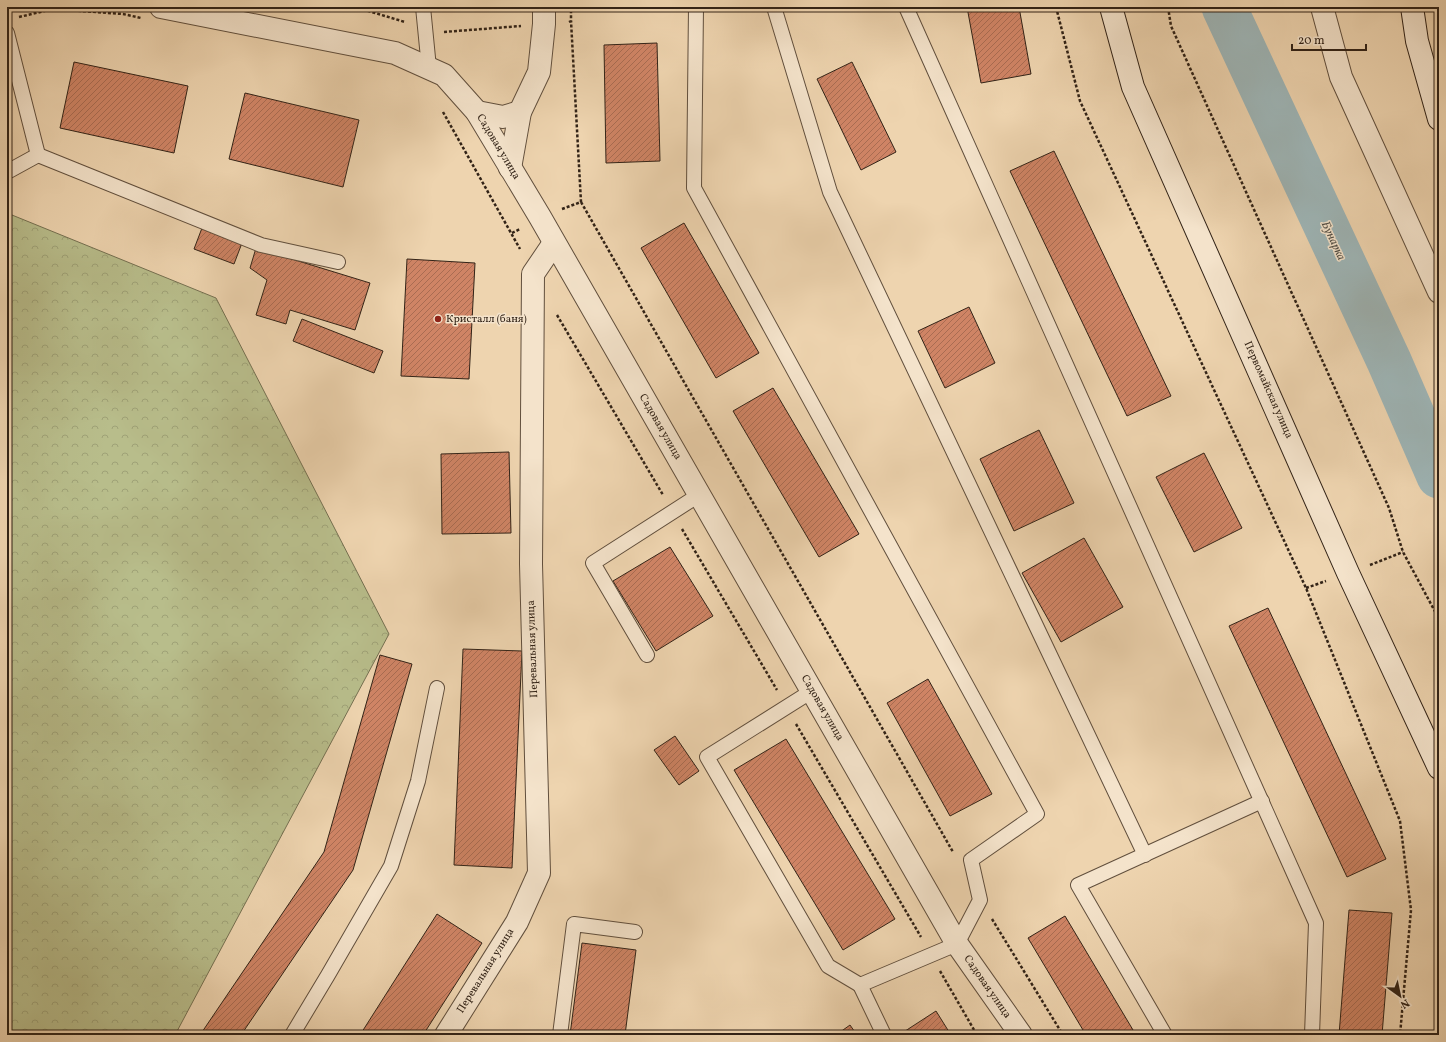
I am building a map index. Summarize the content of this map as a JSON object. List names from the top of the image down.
{
  "streets": {
    "street": ["Садовая улица", "Первомайская улица", "Перевальная улица"]
  },
  "water": ["Бунарка"],
  "places": ["Кристалл (баня)"],
  "scale_bar": "20 m",
  "north": "bottom right"
}
